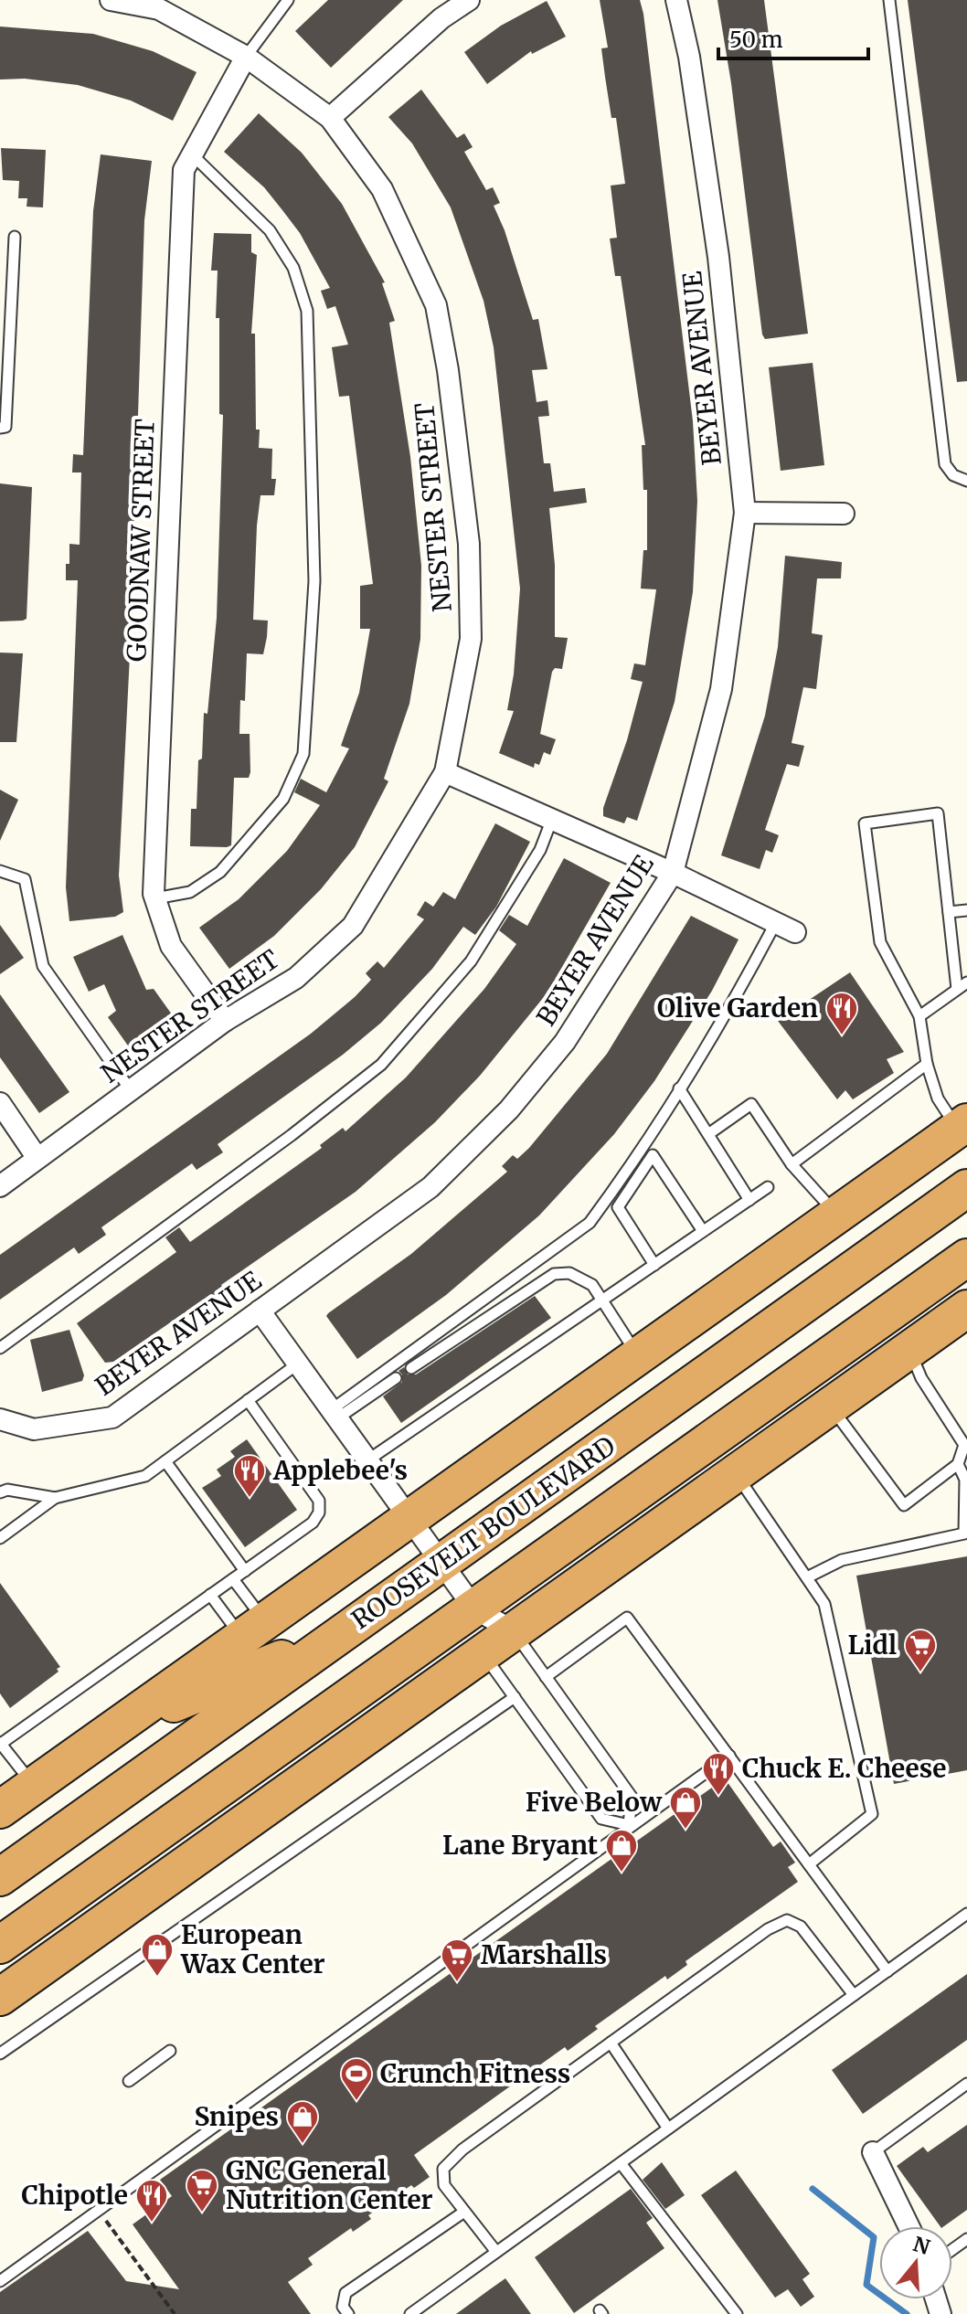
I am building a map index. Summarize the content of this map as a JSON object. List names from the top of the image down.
{
  "streets": {
    "highway": ["ROOSEVELT BOULEVARD"],
    "street": ["BEYER AVENUE", "NESTER STREET", "GOODNAW STREET"]
  },
  "crossings": [
    ["NESTER STREET", "GOODNAW STREET"]
  ],
  "places": {
    "restaurant": [
      "Olive Garden",
      "Applebee's",
      "Chuck E. Cheese",
      "Chipotle"
    ],
    "supermarket": ["Lidl", "Marshalls", "GNC General Nutrition Center"],
    "shop": [
      "Five Below",
      "Lane Bryant",
      "European Wax Center",
      "Snipes"
    ],
    "sports": ["Crunch Fitness"]
  },
  "scale_bar": "50 m",
  "north": "top"
}
